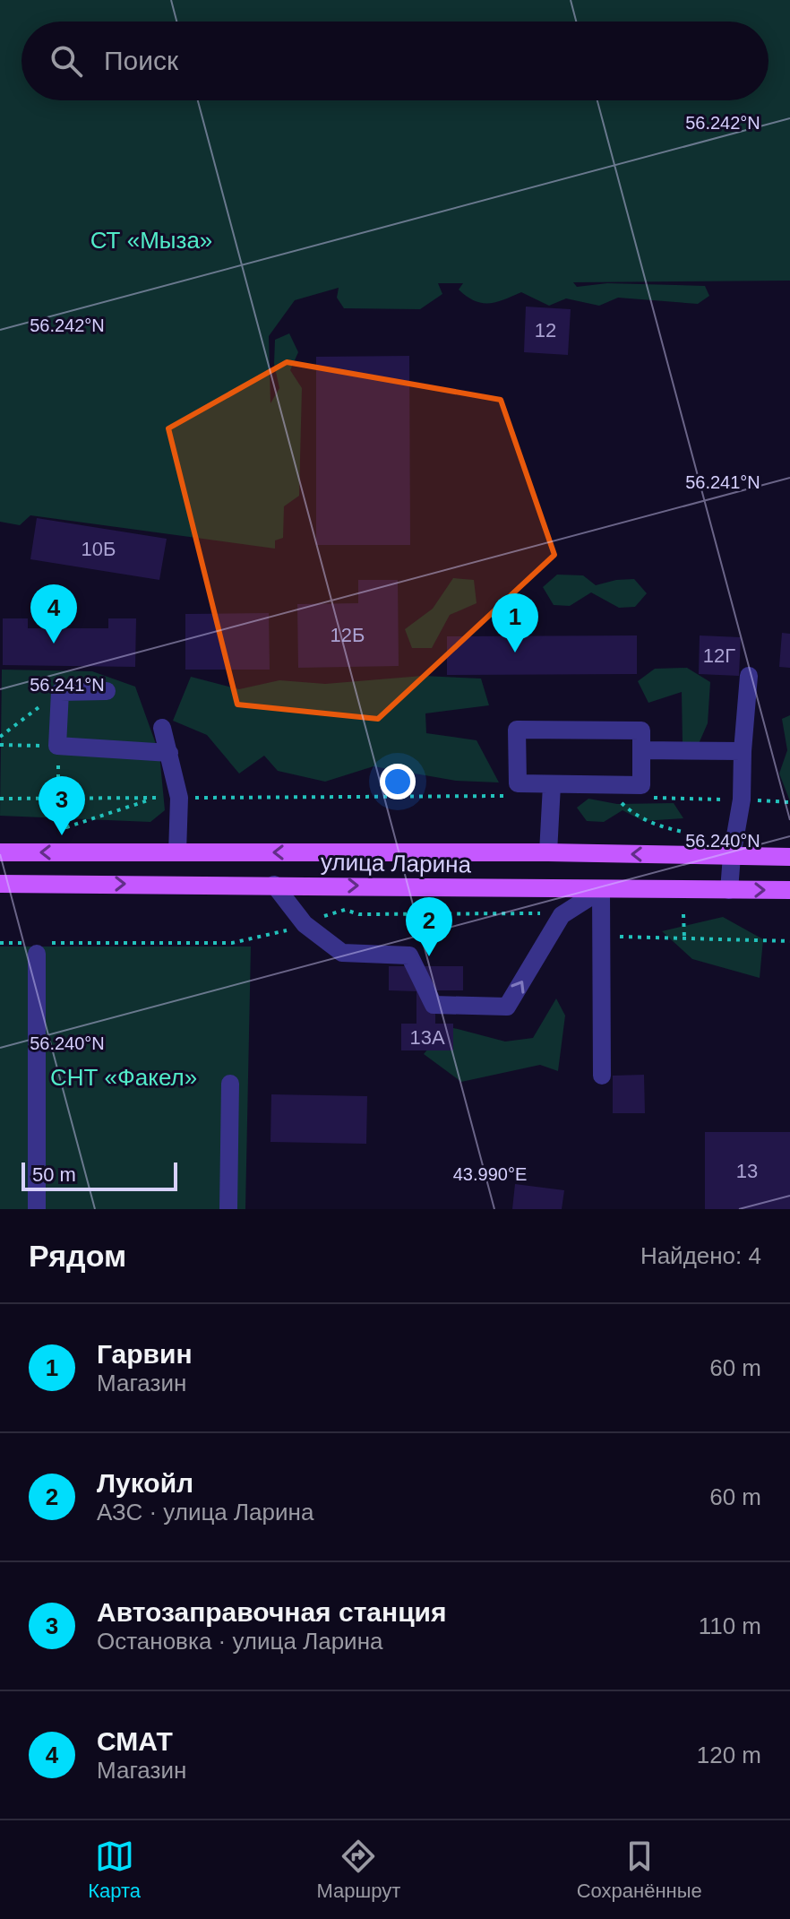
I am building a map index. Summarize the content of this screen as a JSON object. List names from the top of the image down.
{
  "streets": {
    "main road": ["улица Ларина"]
  },
  "parks": ["СТ «Мыза»", "СНТ «Факел»"],
  "house_numbers": [
    "12",
    "10Б",
    "12Б",
    "12Г",
    "13А",
    "13"
  ],
  "scale_bar": "50 m",
  "page": {
    "search": "Поиск",
    "pins": [
      "4",
      "1",
      "3",
      "2"
    ],
    "scale": "50 m",
    "heading": ["Рядом", "Найдено: 4"],
    "list": [
      {
        "mark": "1",
        "name": "Гарвин",
        "note": "Магазин",
        "value": "60 m"
      },
      {
        "mark": "2",
        "name": "Лукойл",
        "note": "АЗС · улица Ларина",
        "value": "60 m"
      },
      {
        "mark": "3",
        "name": "Автозаправочная станция",
        "note": "Остановка · улица Ларина",
        "value": "110 m"
      },
      {
        "mark": "4",
        "name": "СМАТ",
        "note": "Магазин",
        "value": "120 m"
      }
    ],
    "nav": ["Карта", "Маршрут", "Сохранённые"]
  },
  "coordinates": [
    "56.242°N",
    "56.241°N",
    "56.240°N",
    "43.990°E"
  ]
}
